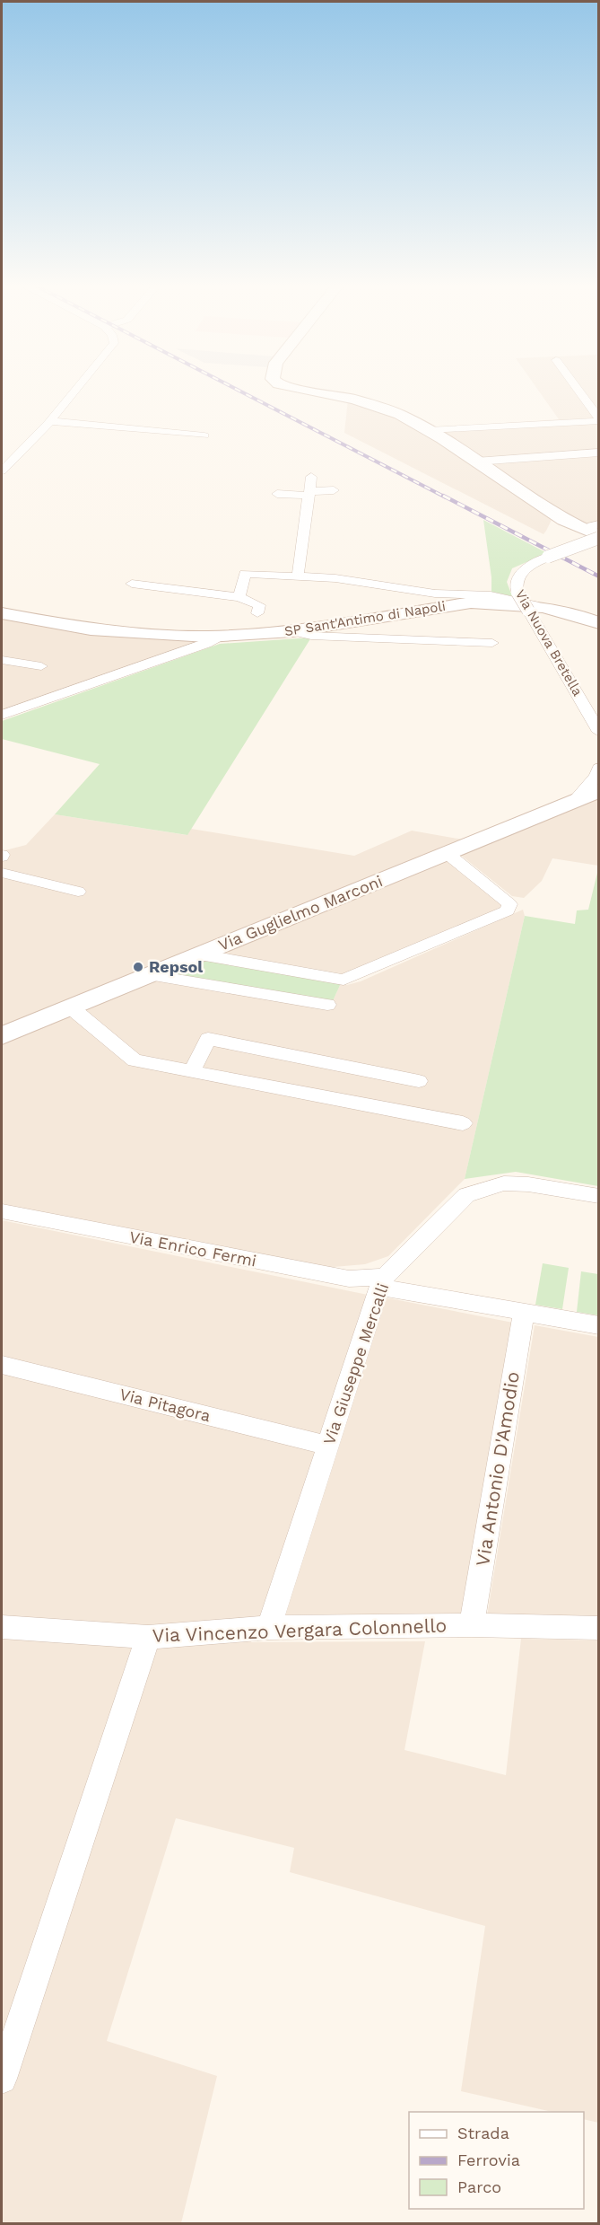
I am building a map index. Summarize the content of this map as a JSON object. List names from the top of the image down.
{
  "streets": {
    "street": [
      "SP Sant'Antimo di Napoli",
      "Via Nuova Bretella",
      "Via Guglielmo Marconi",
      "Via Enrico Fermi",
      "Via Giuseppe Mercalli",
      "Via Pitagora",
      "Via Antonio D'Amodio",
      "Via Vincenzo Vergara Colonnello"
    ]
  },
  "crossings": [
    ["SP Sant'Antimo di Napoli", "Via Nuova Bretella"],
    ["Via Enrico Fermi", "Via Giuseppe Mercalli"],
    ["Via Giuseppe Mercalli", "Via Pitagora"],
    ["Via Giuseppe Mercalli", "Via Vincenzo Vergara Colonnello"],
    ["Via Antonio D'Amodio", "Via Vincenzo Vergara Colonnello"]
  ],
  "places": ["Repsol"],
  "legend": ["Strada", "Ferrovia", "Parco"]
}
